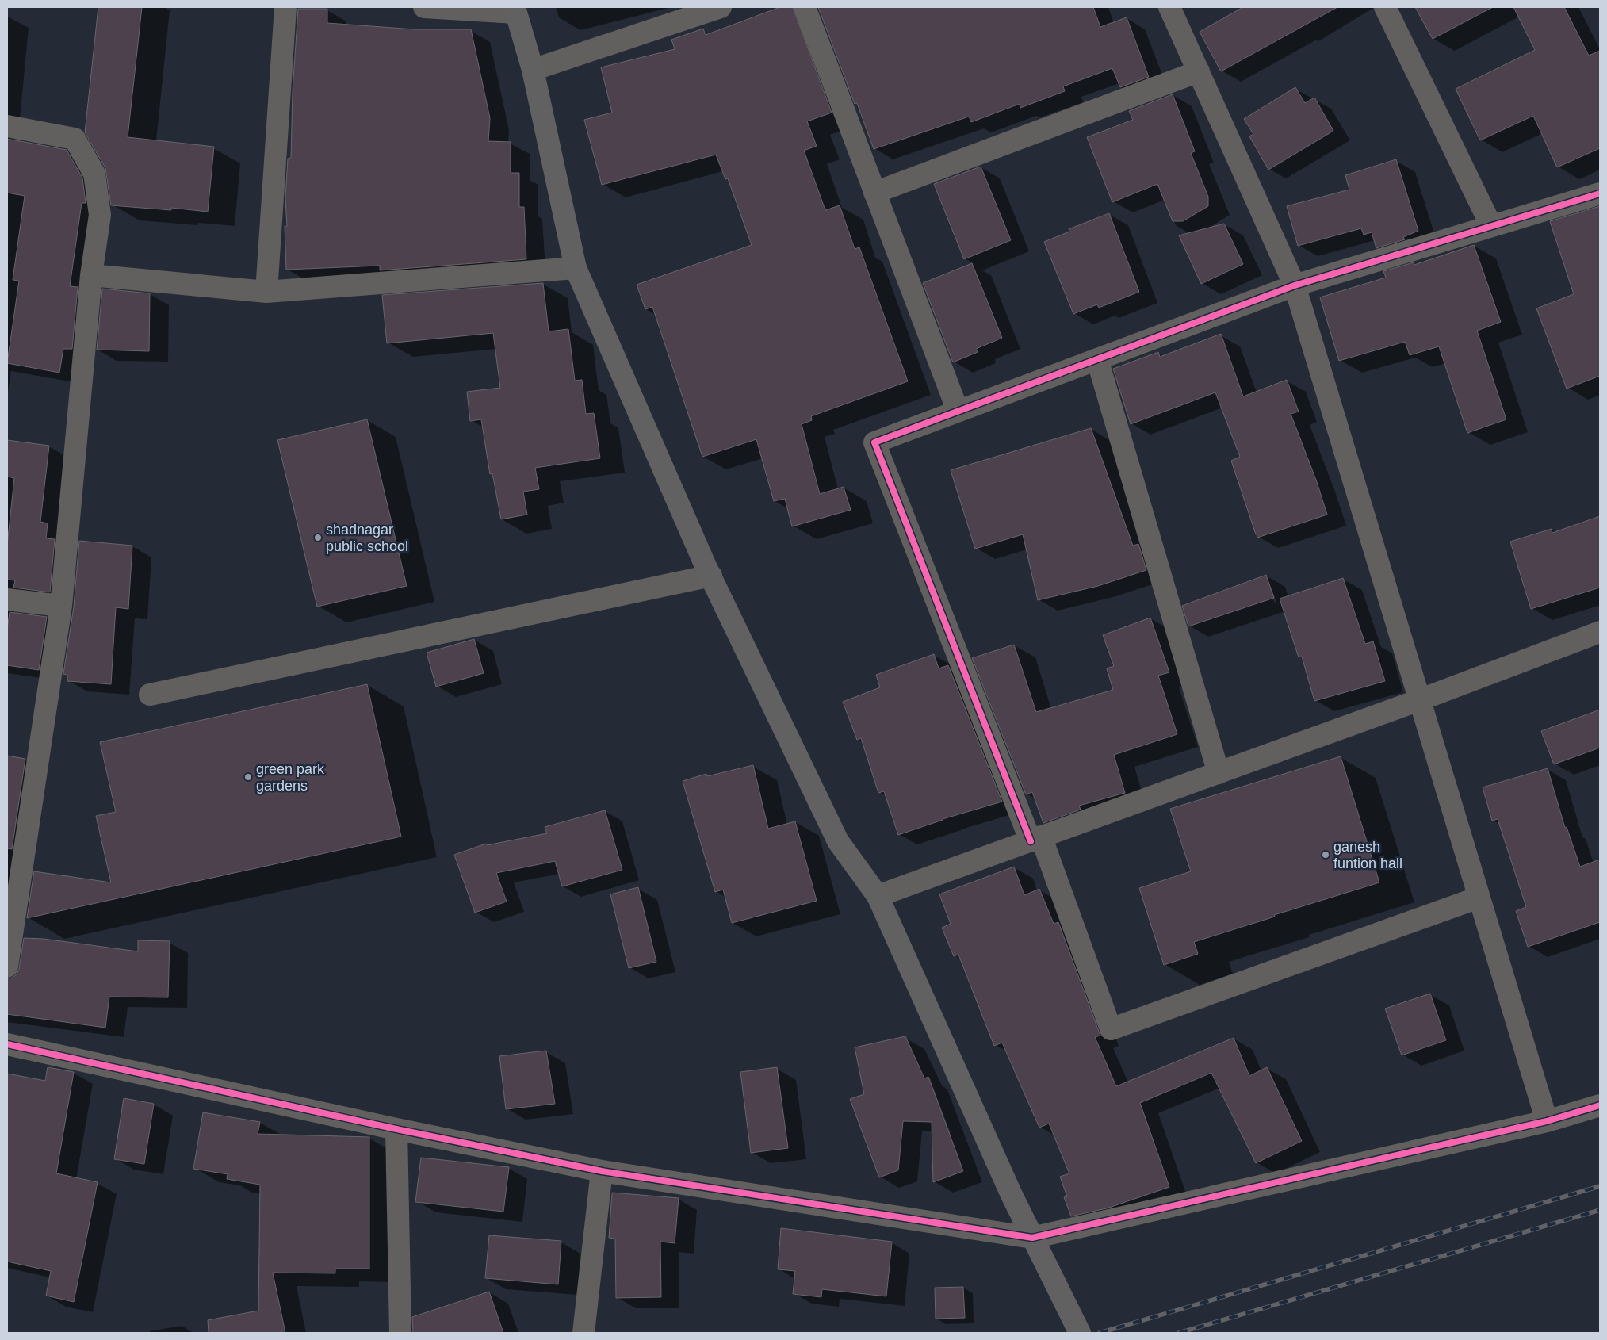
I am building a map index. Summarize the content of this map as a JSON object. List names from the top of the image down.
{
  "places": ["shadnagar public school", "green park gardens", "ganesh funtion hall"]
}
